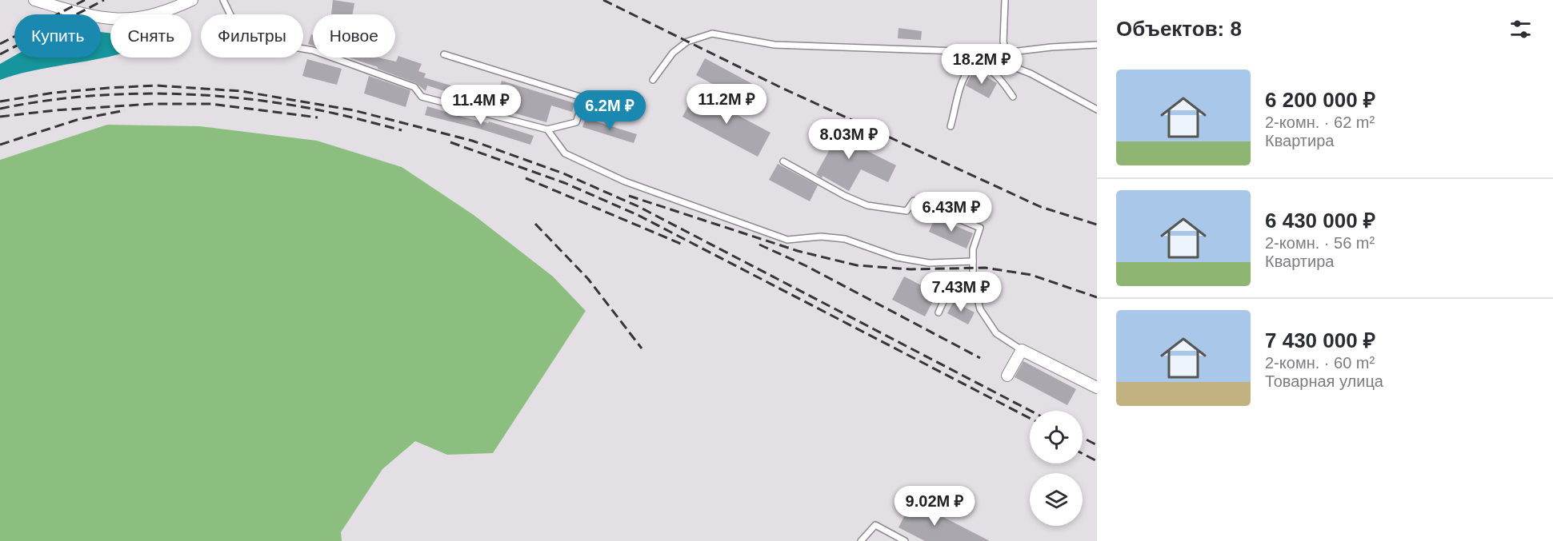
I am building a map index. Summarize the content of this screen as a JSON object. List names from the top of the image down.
{
  "page": {
    "heading": "Объектов: 8",
    "chip": [
      "Купить",
      "Снять",
      "Фильтры",
      "Новое"
    ],
    "price": [
      "18.2M ₽",
      "11.2M ₽",
      "11.4M ₽",
      "6.2M ₽",
      "8.03M ₽",
      "6.43M ₽",
      "7.43M ₽",
      "9.02M ₽"
    ],
    "list": [
      {
        "name": "6 200 000 ₽",
        "note": "2-комн. · 62 m² · Квартира"
      },
      {
        "name": "6 430 000 ₽",
        "note": "2-комн. · 56 m² · Квартира"
      },
      {
        "name": "7 430 000 ₽",
        "note": "2-комн. · 60 m² · Товарная улица"
      }
    ]
  }
}
